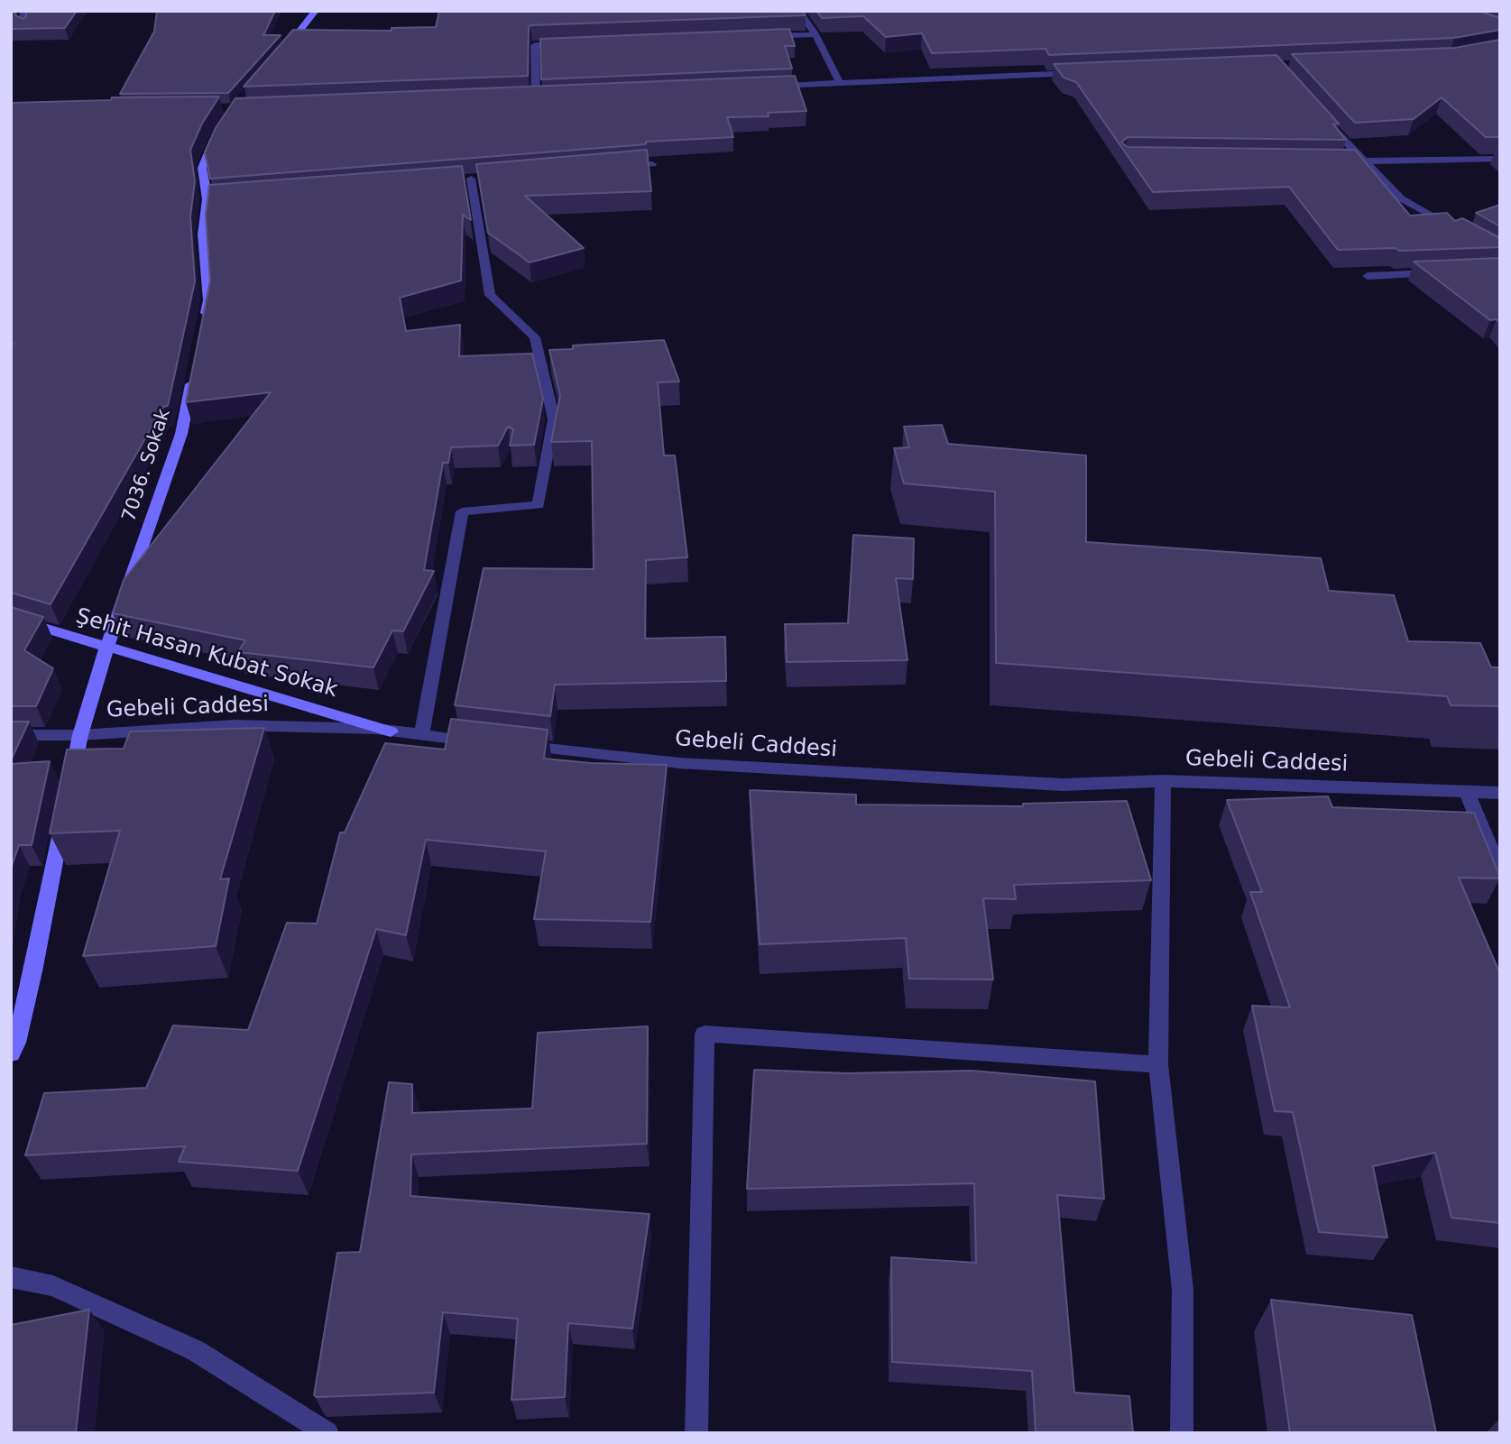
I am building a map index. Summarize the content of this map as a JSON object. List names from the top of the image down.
{
  "streets": {
    "street": ["7036. Sokak", "Şehit Hasan Kubat Sokak", "Gebeli Caddesi"]
  },
  "crossings": [
    ["7036. Sokak", "Şehit Hasan Kubat Sokak"],
    ["7036. Sokak", "Gebeli Caddesi"],
    ["Şehit Hasan Kubat Sokak", "Gebeli Caddesi"]
  ]
}
